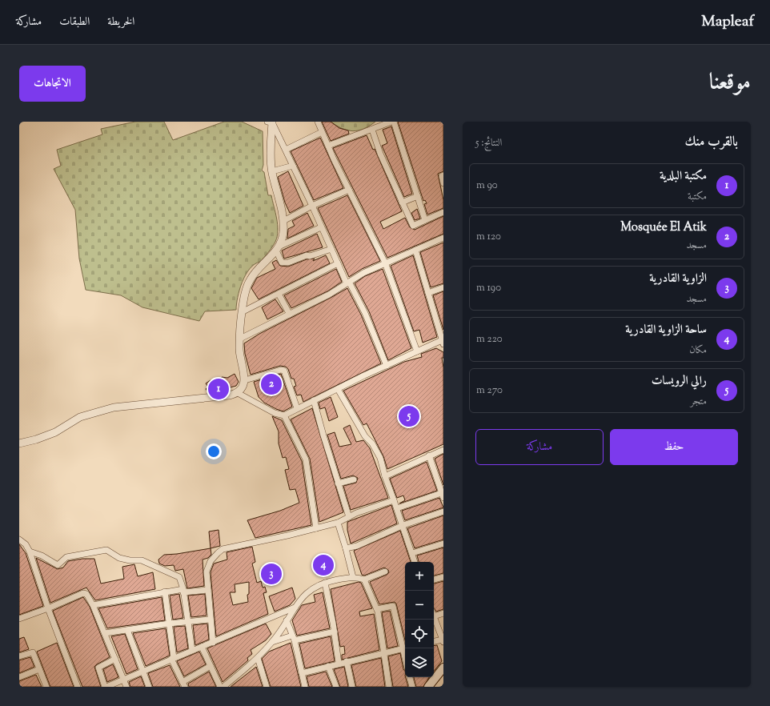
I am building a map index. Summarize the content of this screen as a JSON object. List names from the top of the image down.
{
  "page": {
    "header": "Mapleaf",
    "nav": ["الخريطة", "الطبقات", "مشاركة"],
    "title": "موقعنا",
    "buttons": [
      "الاتجاهات",
      ["حفظ", "مشاركة"]
    ],
    "heading": ["بالقرب منك", "النتائج: 5"],
    "list": [
      {
        "mark": "1",
        "name": "مكتبة البلدية",
        "note": "مكتبة",
        "value": "90 m"
      },
      {
        "mark": "2",
        "name": "Mosquée El Atik",
        "note": "مسجد",
        "value": "120 m"
      },
      {
        "mark": "3",
        "name": "الزاوية القادرية",
        "note": "مسجد",
        "value": "190 m"
      },
      {
        "mark": "4",
        "name": "ساحة الزاوية القادرية",
        "note": "مكان",
        "value": "220 m"
      },
      {
        "mark": "5",
        "name": "رالي الرويسات",
        "note": "متجر",
        "value": "270 m"
      }
    ],
    "pins": [
      "2",
      "1",
      "5",
      "4",
      "3"
    ],
    "map_buttons": ["+", "−"]
  }
}
